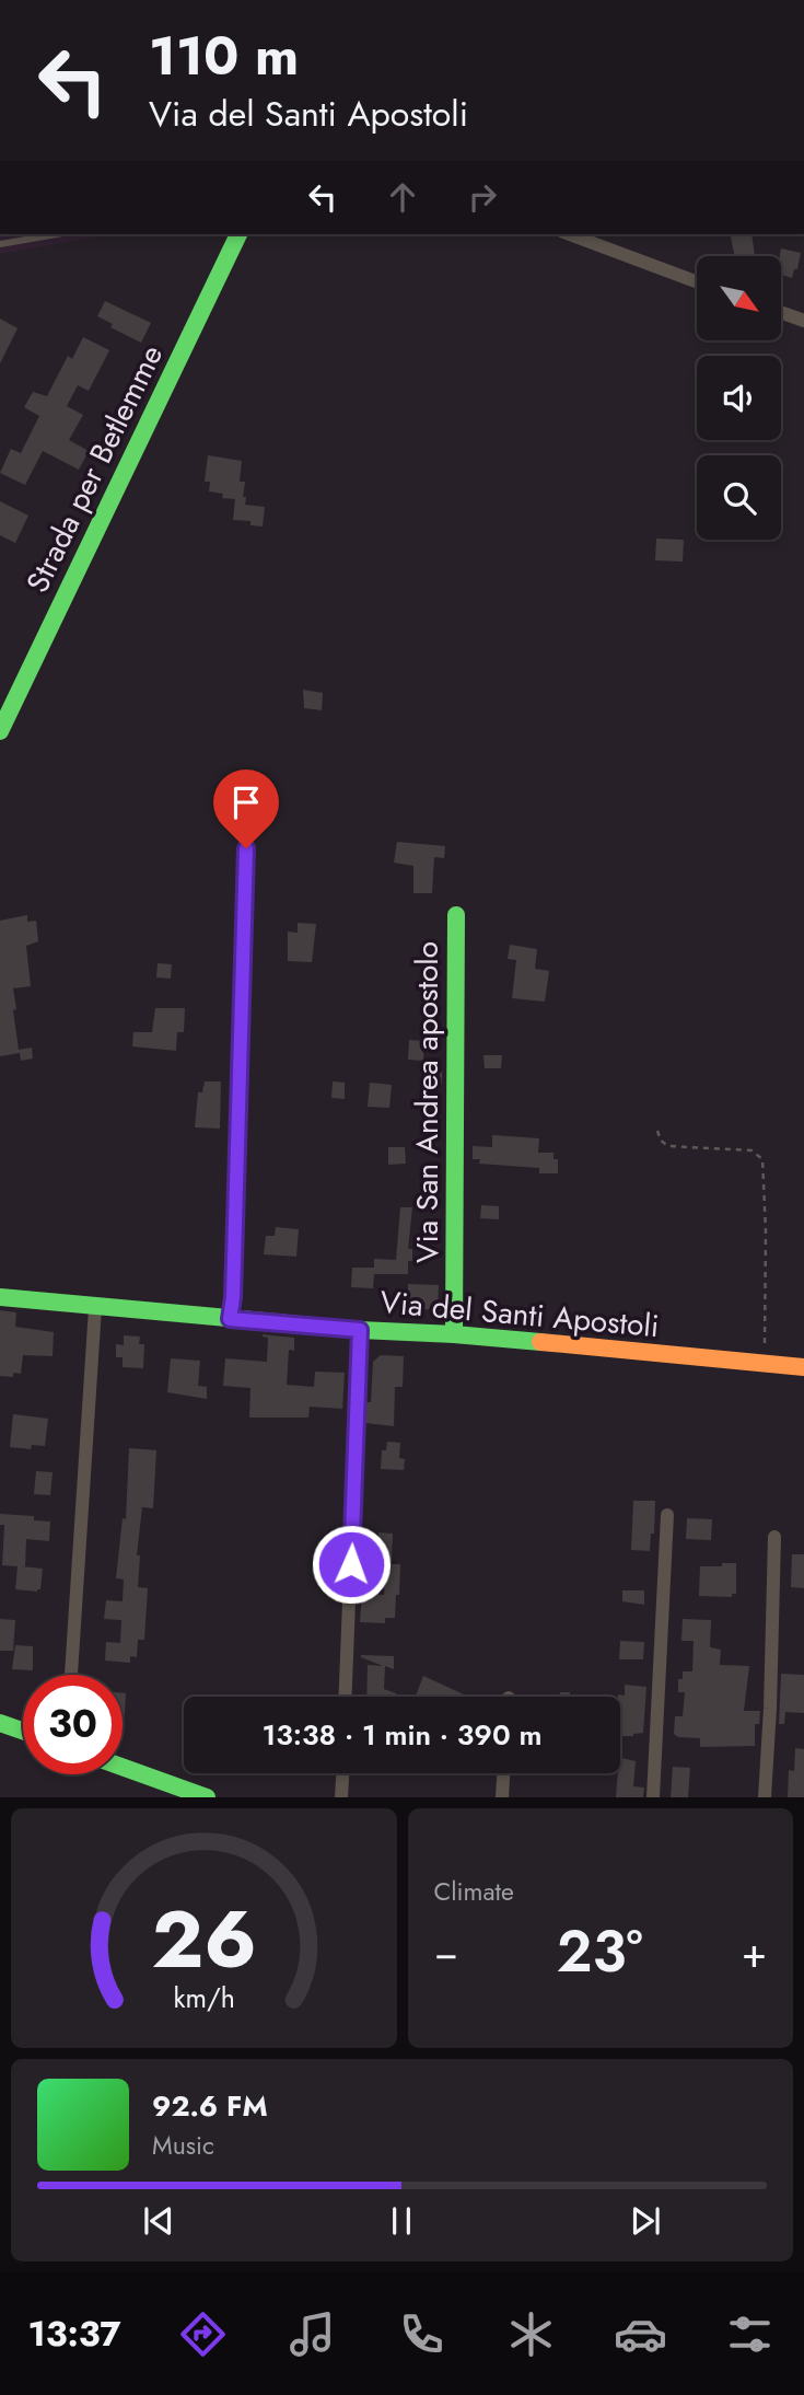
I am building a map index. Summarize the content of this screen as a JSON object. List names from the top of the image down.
{
  "streets": {
    "street": ["Strada per Betlemme", "Via San Andrea apostolo", "Via del Santi Apostoli"]
  },
  "crossings": [
    ["Via San Andrea apostolo", "Via del Santi Apostoli"]
  ],
  "north": "bottom right",
  "page": {
    "turn": ["110 m", "Via del Santi Apostoli"],
    "limit": "30",
    "trip": "13:38 · 1 min · 390 m",
    "tile": "Climate",
    "heat": ["−", "23°", "+"],
    "song": ["92.6 FM", "Music"],
    "tabs": "13:37",
    "gauge": ["26", "km/h"]
  }
}
